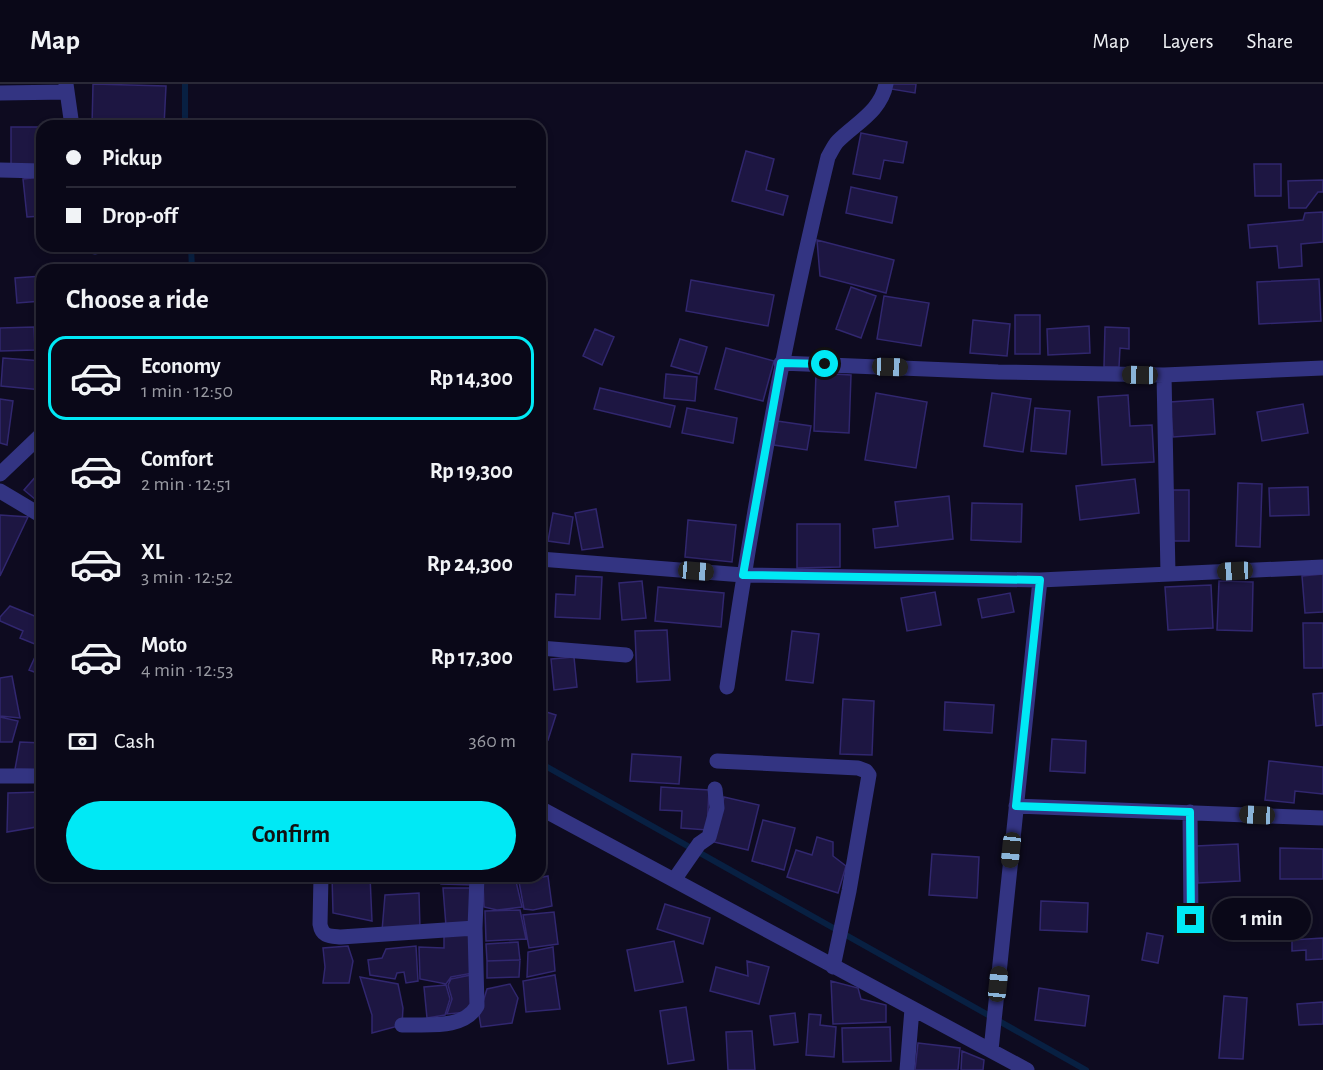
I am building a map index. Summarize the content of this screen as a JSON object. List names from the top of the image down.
{
  "page": {
    "header": "Map",
    "nav": ["Map", "Layers", "Share"],
    "banner": ["Pickup", "Drop-off"],
    "heading": "Choose a ride",
    "list": [
      {
        "name": "Economy",
        "note": "1 min · 12:50",
        "value": "Rp 14,300"
      },
      {
        "name": "Comfort",
        "note": "2 min · 12:51",
        "value": "Rp 19,300"
      },
      {
        "name": "XL",
        "note": "3 min · 12:52",
        "value": "Rp 24,300"
      },
      {
        "name": "Moto",
        "note": "4 min · 12:53",
        "value": "Rp 17,300"
      }
    ],
    "pay": ["Cash", "360 m"],
    "buttons": "Confirm",
    "bubble": "1 min"
  }
}
